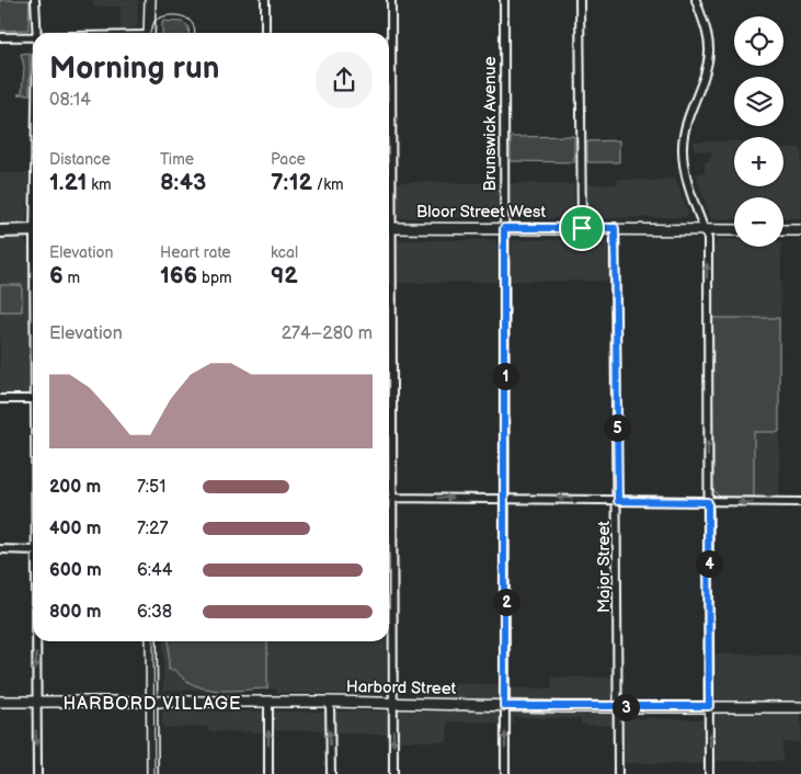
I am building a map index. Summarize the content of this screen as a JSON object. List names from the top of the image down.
{
  "streets": {
    "main road": ["Bloor Street West", "Harbord Street"],
    "street": ["Brunswick Avenue", "Major Street"]
  },
  "crossings": [
    ["Brunswick Avenue", "Bloor Street West"],
    ["Brunswick Avenue", "Harbord Street"],
    ["Bloor Street West", "Major Street"],
    ["Major Street", "Harbord Street"]
  ],
  "districts": ["HARBORD VILLAGE"],
  "page": {
    "map_buttons": ["+", "−"],
    "heading": ["Morning run", "08:14"],
    "stats": [
      ["Distance", "1.21 km"],
      ["Time", "8:43"],
      ["Pace", "7:12 /km"],
      ["Elevation", "6 m"],
      ["Heart rate", "166 bpm"],
      ["kcal", "92"]
    ],
    "chart": ["Elevation", "274–280 m"],
    "pins": [
      "1",
      "5",
      "4",
      "2",
      "3"
    ],
    "list": [
      {
        "name": "200 m",
        "note": "7:51"
      },
      {
        "name": "400 m",
        "note": "7:27"
      },
      {
        "name": "600 m",
        "note": "6:44"
      },
      {
        "name": "800 m",
        "note": "6:38"
      }
    ]
  }
}
